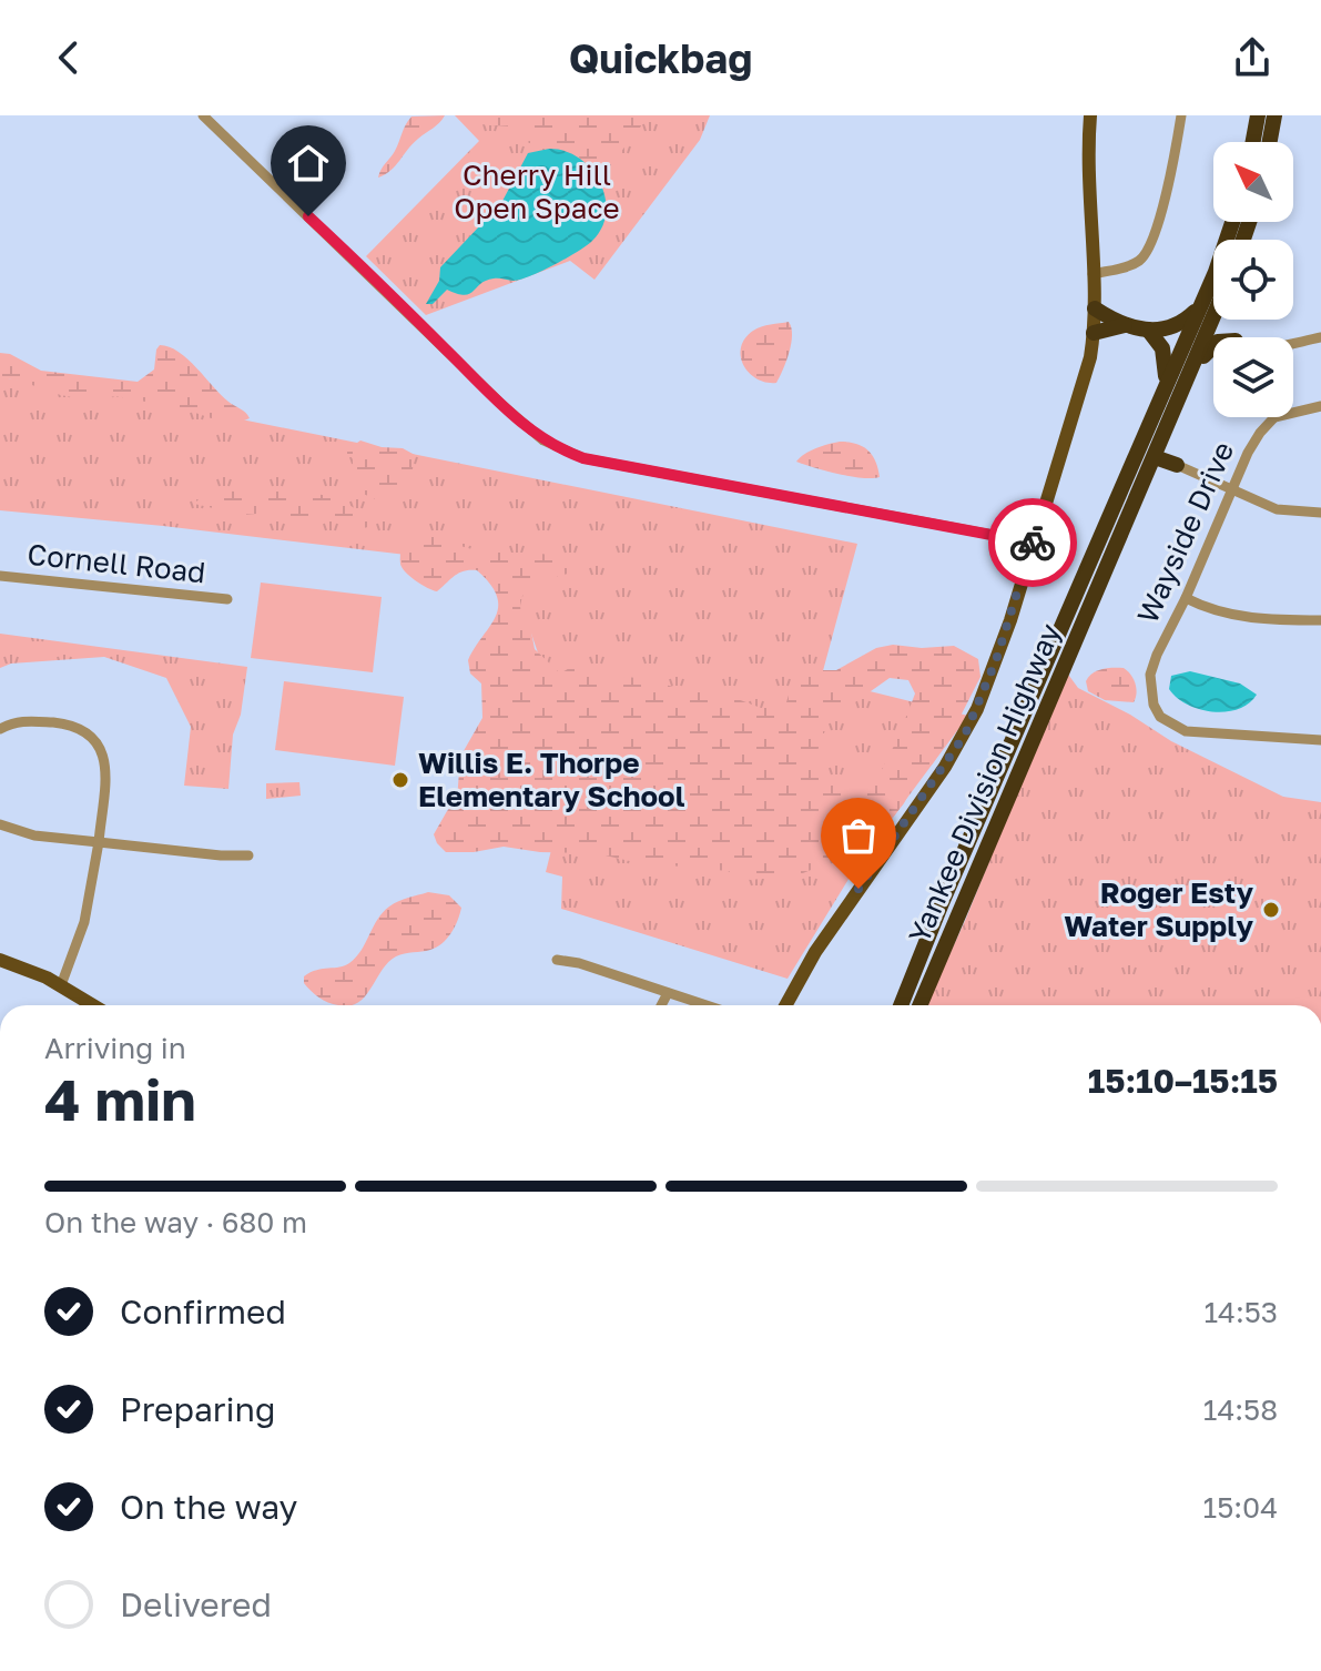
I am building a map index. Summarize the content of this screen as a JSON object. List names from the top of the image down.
{
  "streets": {
    "highway": ["Yankee Division Highway"],
    "street": ["Wayside Drive", "Cornell Road"]
  },
  "parks": ["Cherry Hill Open Space"],
  "places": ["Willis E. Thorpe Elementary School", "Roger Esty Water Supply"],
  "north": "top left",
  "page": {
    "header": "Quickbag",
    "heading": ["4 min", "Arriving in", "15:10–15:15"],
    "bar": "On the way · 680 m",
    "list": [
      ["Confirmed", "14:53"],
      ["Preparing", "14:58"],
      ["On the way", "15:04"],
      "Delivered"
    ]
  }
}
